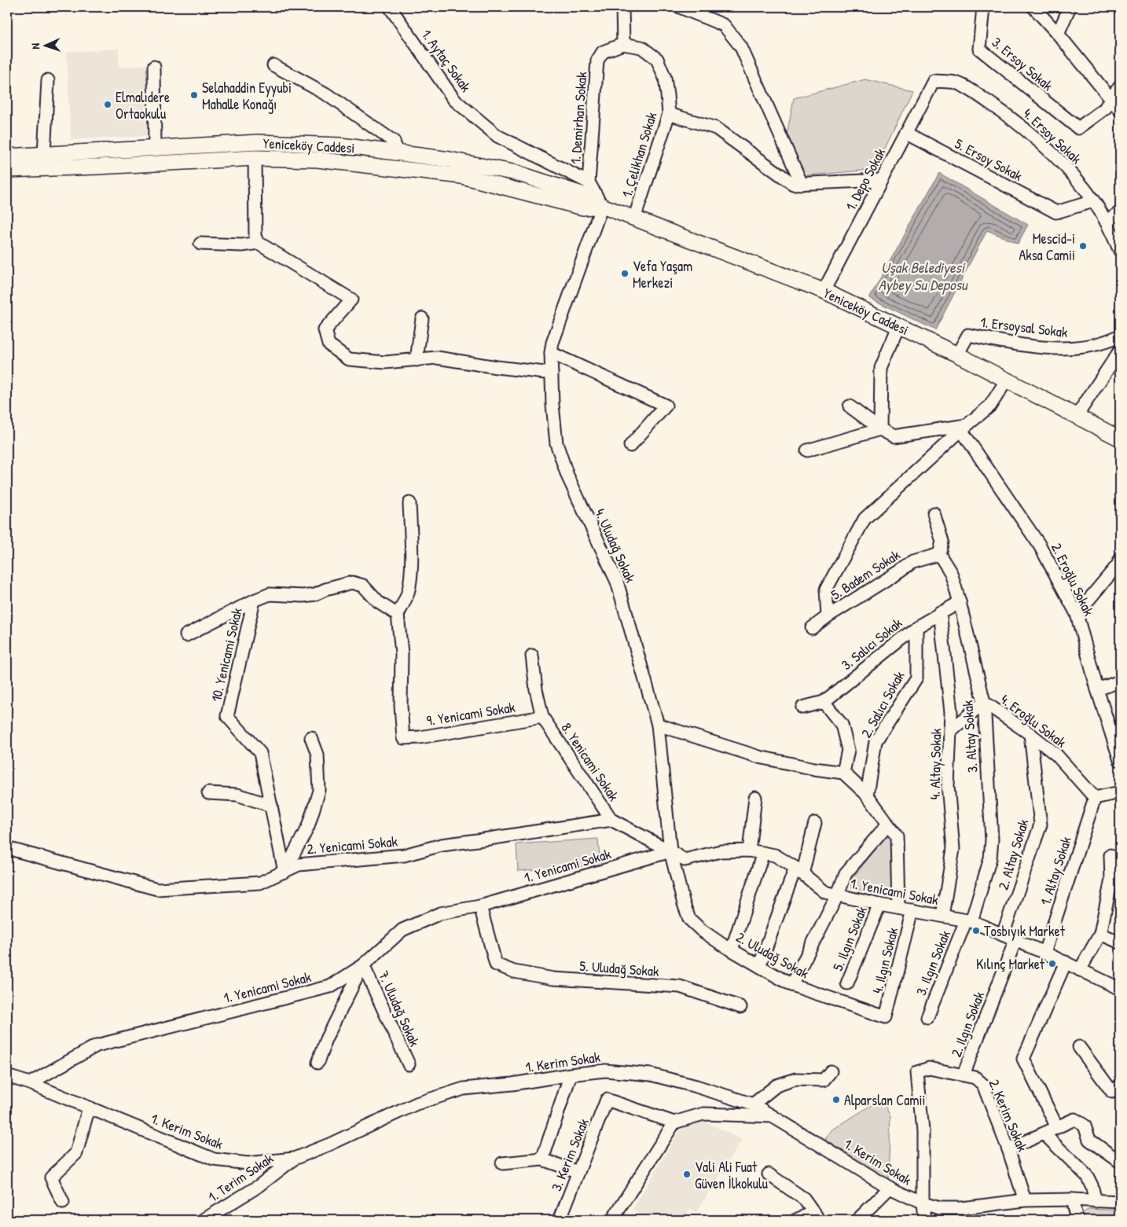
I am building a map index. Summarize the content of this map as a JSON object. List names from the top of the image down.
{
  "streets": {
    "street": [
      "1. Aytaç Sokak",
      "3. Ersoy Sokak",
      "1. Demirhan Sokak",
      "4. Ersoy Sokak",
      "Yeniceköy Caddesi",
      "1. Çelikhan Sokak",
      "5. Ersoy Sokak",
      "1. Depo Sokak",
      "1. Ersoysal Sokak",
      "4. Uludağ Sokak",
      "5. Badem Sokak",
      "2. Eroğlu Sokak",
      "3. Salıcı Sokak",
      "10. Yenicami Sokak",
      "2. Salıcı Sokak",
      "9. Yenicami Sokak",
      "4. Eroğlu Sokak",
      "3. Altay Sokak",
      "8. Yenicami Sokak",
      "4. Altay Sokak",
      "2. Yenicami Sokak",
      "2. Altay Sokak",
      "1. Yenicami Sokak",
      "1. Altay Sokak",
      "5. Ilgın Sokak",
      "2. Uludağ Sokak",
      "4. Ilgın Sokak",
      "3. Ilgın Sokak",
      "5. Uludağ Sokak",
      "7. Uludağ Sokak",
      "2. Ilgın Sokak",
      "1. Kerim Sokak",
      "2. Kerim Sokak",
      "3. Kerim Sokak",
      "1. Terim Sokak"
    ]
  },
  "crossings": [
    ["1. Aytaç Sokak", "1. Demirhan Sokak"],
    ["1. Demirhan Sokak", "Yeniceköy Caddesi"],
    ["1. Demirhan Sokak", "1. Çelikhan Sokak"],
    ["1. Demirhan Sokak", "4. Uludağ Sokak"],
    ["4. Ersoy Sokak", "5. Ersoy Sokak"],
    ["4. Ersoy Sokak", "1. Depo Sokak"],
    ["Yeniceköy Caddesi", "1. Çelikhan Sokak"],
    ["Yeniceköy Caddesi", "1. Depo Sokak"],
    ["Yeniceköy Caddesi", "1. Ersoysal Sokak"],
    ["Yeniceköy Caddesi", "4. Uludağ Sokak"],
    ["5. Ersoy Sokak", "1. Depo Sokak"],
    ["4. Uludağ Sokak", "8. Yenicami Sokak"],
    ["4. Uludağ Sokak", "1. Yenicami Sokak"],
    ["4. Uludağ Sokak", "2. Uludağ Sokak"],
    ["5. Badem Sokak", "3. Altay Sokak"],
    ["3. Salıcı Sokak", "2. Salıcı Sokak"],
    ["3. Salıcı Sokak", "3. Altay Sokak"],
    ["3. Salıcı Sokak", "4. Altay Sokak"],
    ["9. Yenicami Sokak", "8. Yenicami Sokak"],
    ["4. Eroğlu Sokak", "3. Altay Sokak"],
    ["4. Eroğlu Sokak", "2. Altay Sokak"],
    ["4. Eroğlu Sokak", "1. Altay Sokak"],
    ["3. Altay Sokak", "1. Yenicami Sokak"],
    ["3. Altay Sokak", "3. Ilgın Sokak"],
    ["8. Yenicami Sokak", "2. Yenicami Sokak"],
    ["8. Yenicami Sokak", "1. Yenicami Sokak"],
    ["4. Altay Sokak", "1. Yenicami Sokak"],
    ["2. Altay Sokak", "1. Yenicami Sokak"],
    ["1. Yenicami Sokak", "1. Altay Sokak"],
    ["1. Yenicami Sokak", "5. Ilgın Sokak"],
    ["1. Yenicami Sokak", "4. Ilgın Sokak"],
    ["1. Yenicami Sokak", "3. Ilgın Sokak"],
    ["1. Yenicami Sokak", "5. Uludağ Sokak"],
    ["1. Yenicami Sokak", "7. Uludağ Sokak"],
    ["1. Yenicami Sokak", "2. Ilgın Sokak"],
    ["1. Yenicami Sokak", "1. Kerim Sokak"],
    ["2. Uludağ Sokak", "4. Ilgın Sokak"],
    ["2. Ilgın Sokak", "2. Kerim Sokak"],
    ["1. Kerim Sokak", "2. Kerim Sokak"],
    ["1. Kerim Sokak", "1. Terim Sokak"]
  ],
  "water": ["Uşak Belediyesi Aybey Su Deposu"],
  "places": [
    "Selahaddin Eyyubi Mahalle Konağı",
    "Elmalıdere Ortaokulu",
    "Mescid-i Aksa Camii",
    "Vefa Yaşam Merkezi",
    "Tosbıyık Market",
    "Kılınç Market",
    "Alparslan Camii",
    "Vali Ali Fuat Güven İlkokulu"
  ],
  "north": "left"
}
